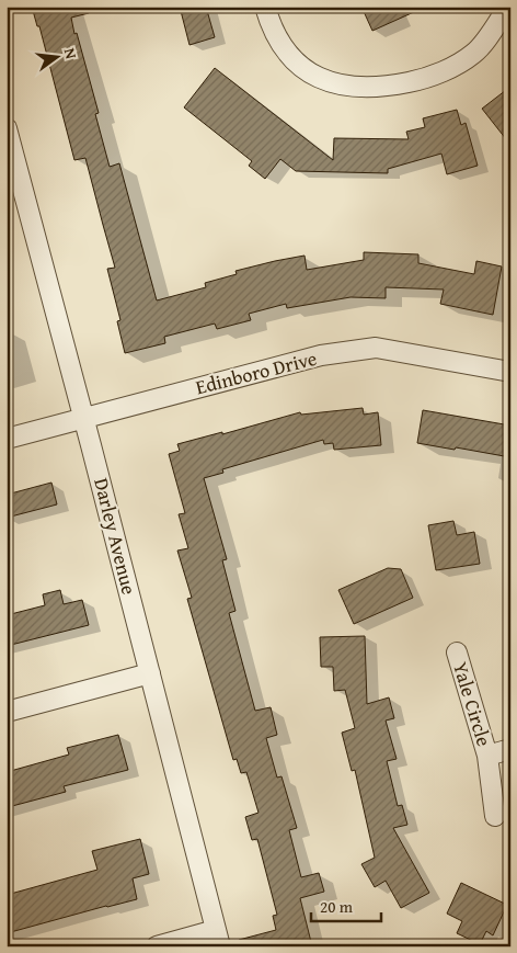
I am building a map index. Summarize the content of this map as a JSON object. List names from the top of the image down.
{
  "streets": {
    "street": ["Edinboro Drive", "Darley Avenue", "Yale Circle"]
  },
  "crossings": [
    ["Edinboro Drive", "Darley Avenue"]
  ],
  "scale_bar": "20 m",
  "north": "right"
}
